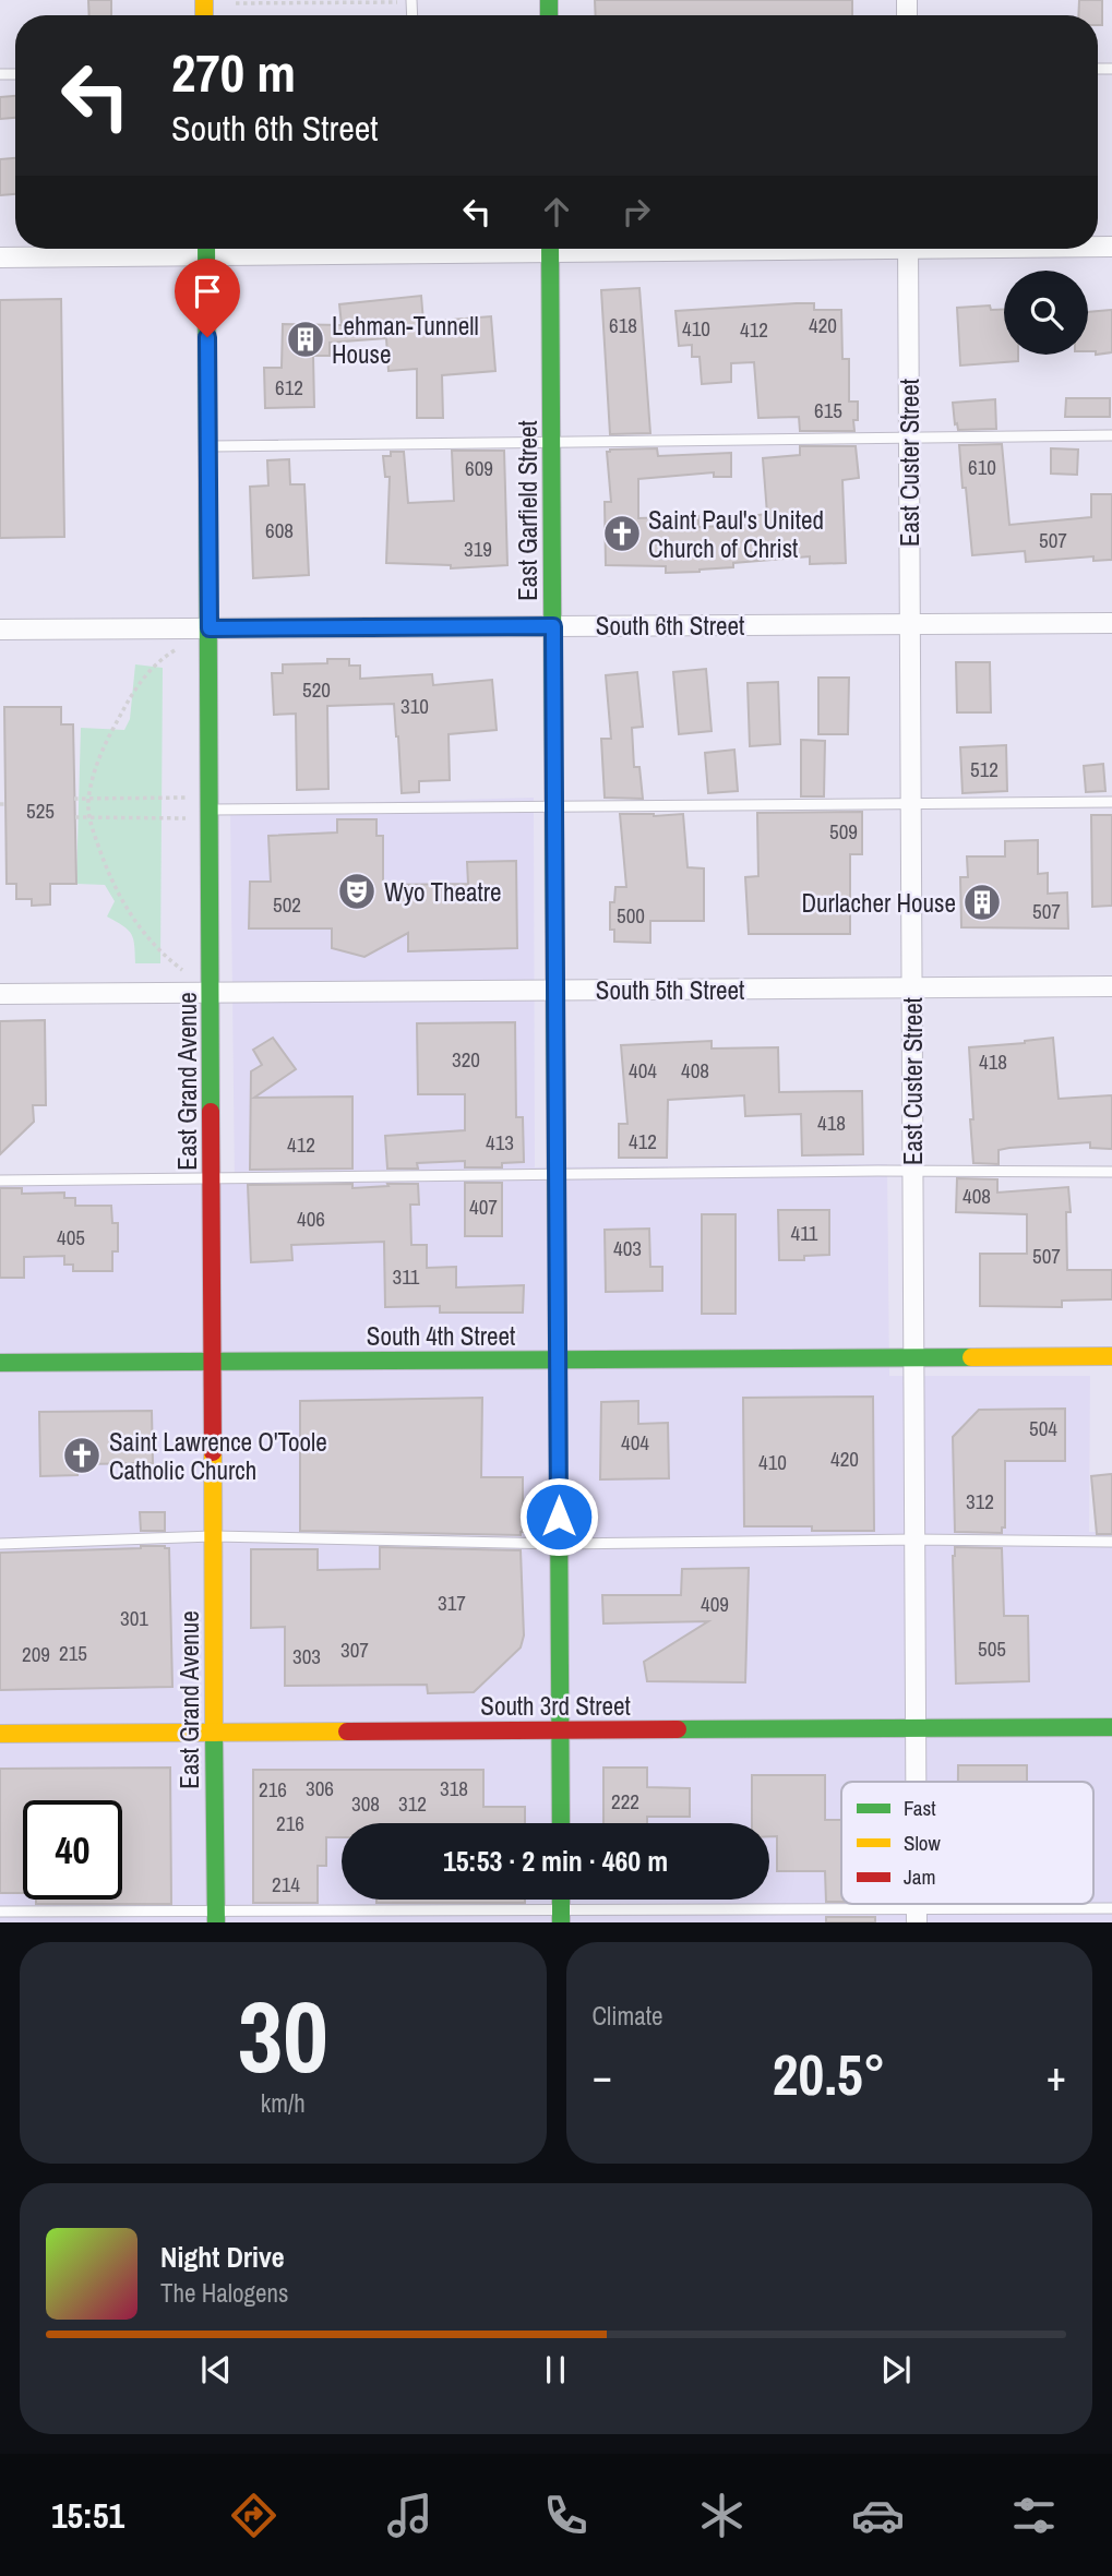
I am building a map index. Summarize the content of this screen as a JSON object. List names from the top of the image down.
{
  "streets": {
    "street": [
      "East Custer Street",
      "East Garfield Street",
      "South 6th Street",
      "South 5th Street",
      "East Grand Avenue",
      "South 4th Street",
      "South 3rd Street"
    ]
  },
  "crossings": [
    ["East Custer Street", "South 6th Street"],
    ["East Custer Street", "South 5th Street"],
    ["East Custer Street", "South 4th Street"],
    ["East Custer Street", "South 3rd Street"],
    ["East Garfield Street", "South 6th Street"],
    ["East Garfield Street", "South 5th Street"],
    ["East Garfield Street", "South 4th Street"],
    ["East Garfield Street", "South 3rd Street"],
    ["South 6th Street", "East Grand Avenue"],
    ["South 5th Street", "East Grand Avenue"],
    ["East Grand Avenue", "South 4th Street"],
    ["East Grand Avenue", "South 3rd Street"]
  ],
  "places": {
    "building": ["Lehman-Tunnell House", "Durlacher House"],
    "church": ["Saint Paul's United Church of Christ", "Saint Lawrence O'Toole Catholic Church"],
    "theatre": ["Wyo Theatre"]
  },
  "house_numbers": [
    "618",
    "420",
    "410",
    "412",
    "612",
    "615",
    "610",
    "609",
    "608",
    "507",
    "319",
    "520",
    "310",
    "512",
    "525",
    "509",
    "502",
    "507",
    "500",
    "320",
    "418",
    "404",
    "408",
    "418",
    "412",
    "413",
    "412",
    "408",
    "407",
    "406",
    "411",
    "405",
    "403",
    "507",
    "311",
    "504",
    "404",
    "420",
    "410",
    "312",
    "317",
    "409",
    "301",
    "505",
    "307",
    "215",
    "209",
    "303",
    "306",
    "318",
    "216",
    "222",
    "308",
    "312",
    "216",
    "214"
  ],
  "legend": ["Fast", "Slow", "Jam"],
  "page": {
    "turn": ["270 m", "South 6th Street"],
    "limit": "40",
    "trip": "15:53 · 2 min · 460 m",
    "tile": [
      ["30", "km/h"],
      "Climate"
    ],
    "heat": ["−", "20.5°", "+"],
    "song": ["Night Drive", "The Halogens"],
    "tabs": "15:51"
  }
}
